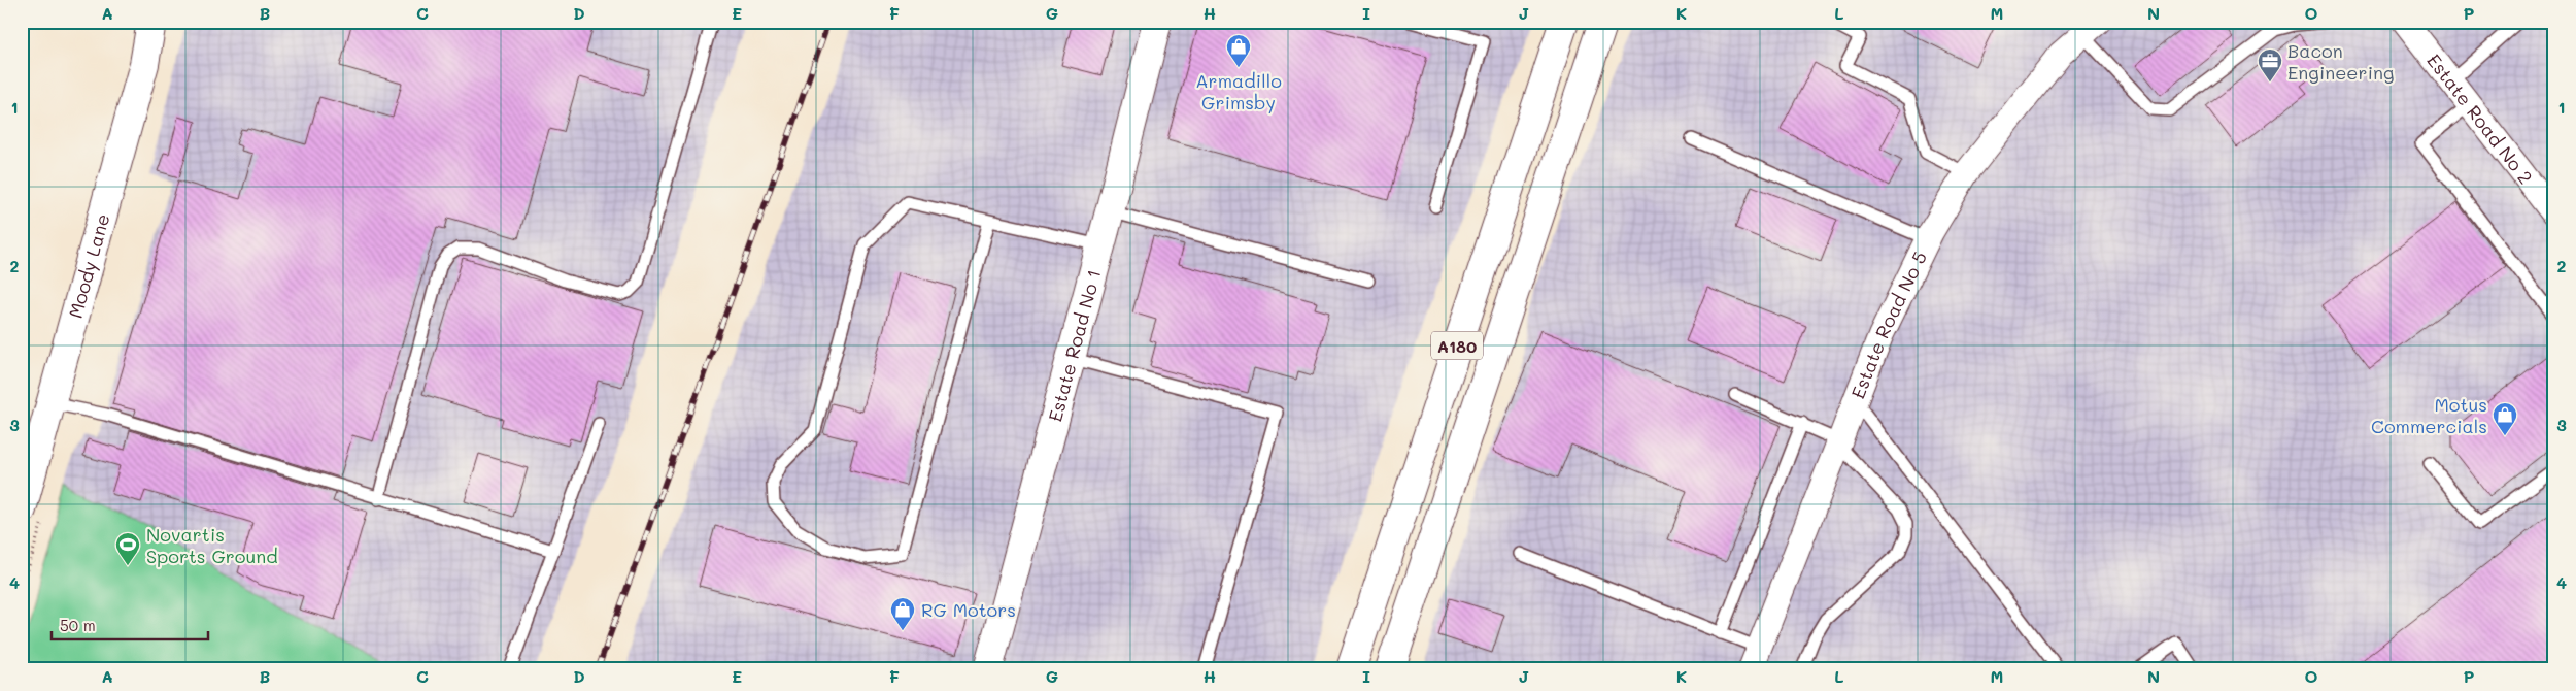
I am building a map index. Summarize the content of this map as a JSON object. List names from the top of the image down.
{
  "streets": {
    "main road": ["Moody Lane", "Estate Road No 1", "A180"],
    "street": ["Estate Road No 2", "Estate Road No 5"]
  },
  "places": {
    "shop": ["Armadillo Grimsby", "Motus Commercials", "RG Motors"],
    "office": ["Bacon Engineering"],
    "sports": ["Novartis Sports Ground"]
  },
  "scale_bar": "50 m",
  "grid": {
    "columns": [
      "A",
      "B",
      "C",
      "D",
      "E",
      "F",
      "G",
      "H",
      "I",
      "J",
      "K",
      "L",
      "M",
      "N",
      "O",
      "P"
    ],
    "rows": [
      "1",
      "2",
      "3",
      "4"
    ]
  }
}
